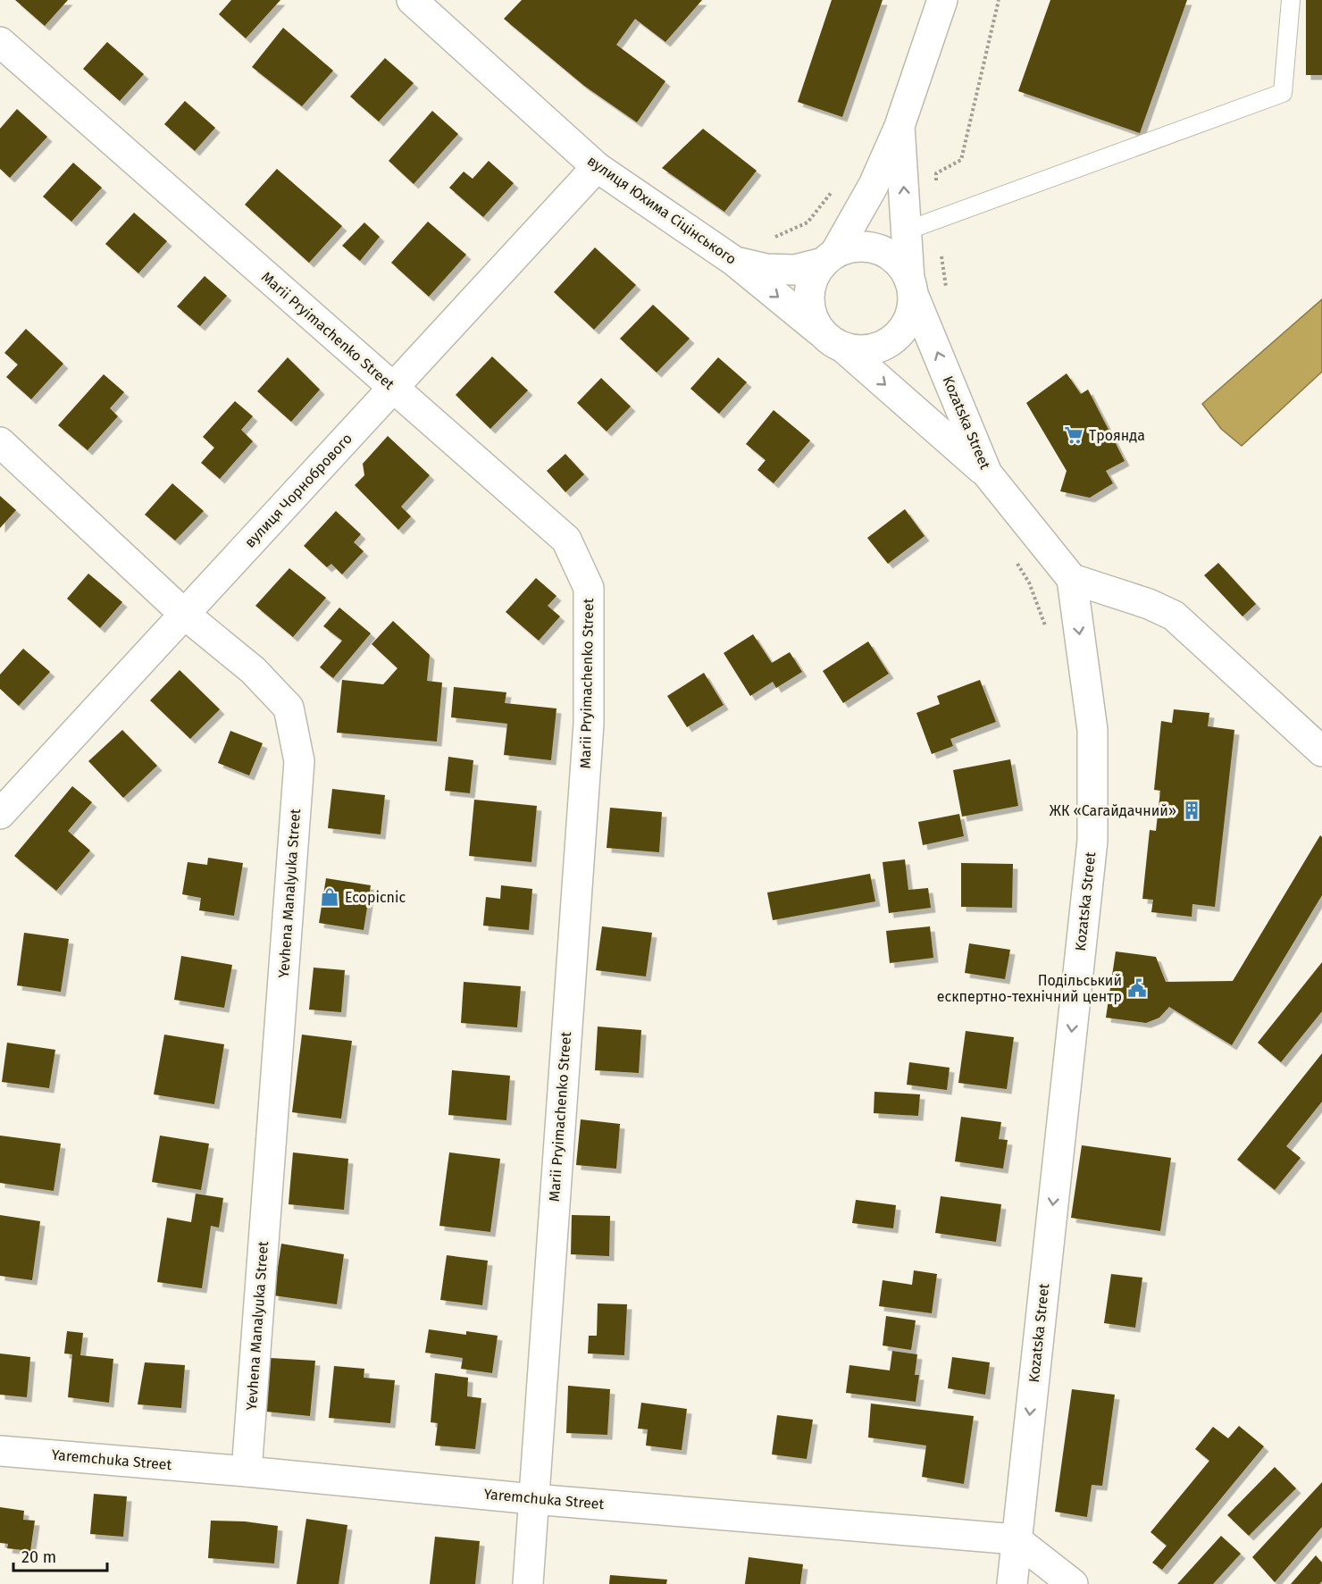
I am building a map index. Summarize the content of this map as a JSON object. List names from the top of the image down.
{
  "streets": {
    "street": [
      "вулиця Юхима Сіцінського",
      "Marii Pryimachenko Street",
      "Kozatska Street",
      "вулиця Чорнобрового",
      "Yevhena Manalyuka Street",
      "Yaremchuka Street"
    ]
  },
  "crossings": [
    ["вулиця Юхима Сіцінського", "Kozatska Street"],
    ["вулиця Юхима Сіцінського", "вулиця Чорнобрового"],
    ["Marii Pryimachenko Street", "вулиця Чорнобрового"],
    ["Marii Pryimachenko Street", "Yaremchuka Street"],
    ["Kozatska Street", "Yaremchuka Street"],
    ["вулиця Чорнобрового", "Yevhena Manalyuka Street"],
    ["Yevhena Manalyuka Street", "Yaremchuka Street"]
  ],
  "places": {
    "supermarket": ["Троянда"],
    "building": ["ЖК «Сагайдачний»"],
    "shop": ["Ecopicnic"],
    "public building": ["Подільський ескпертно-технічний центр"]
  },
  "scale_bar": "20 m"
}
